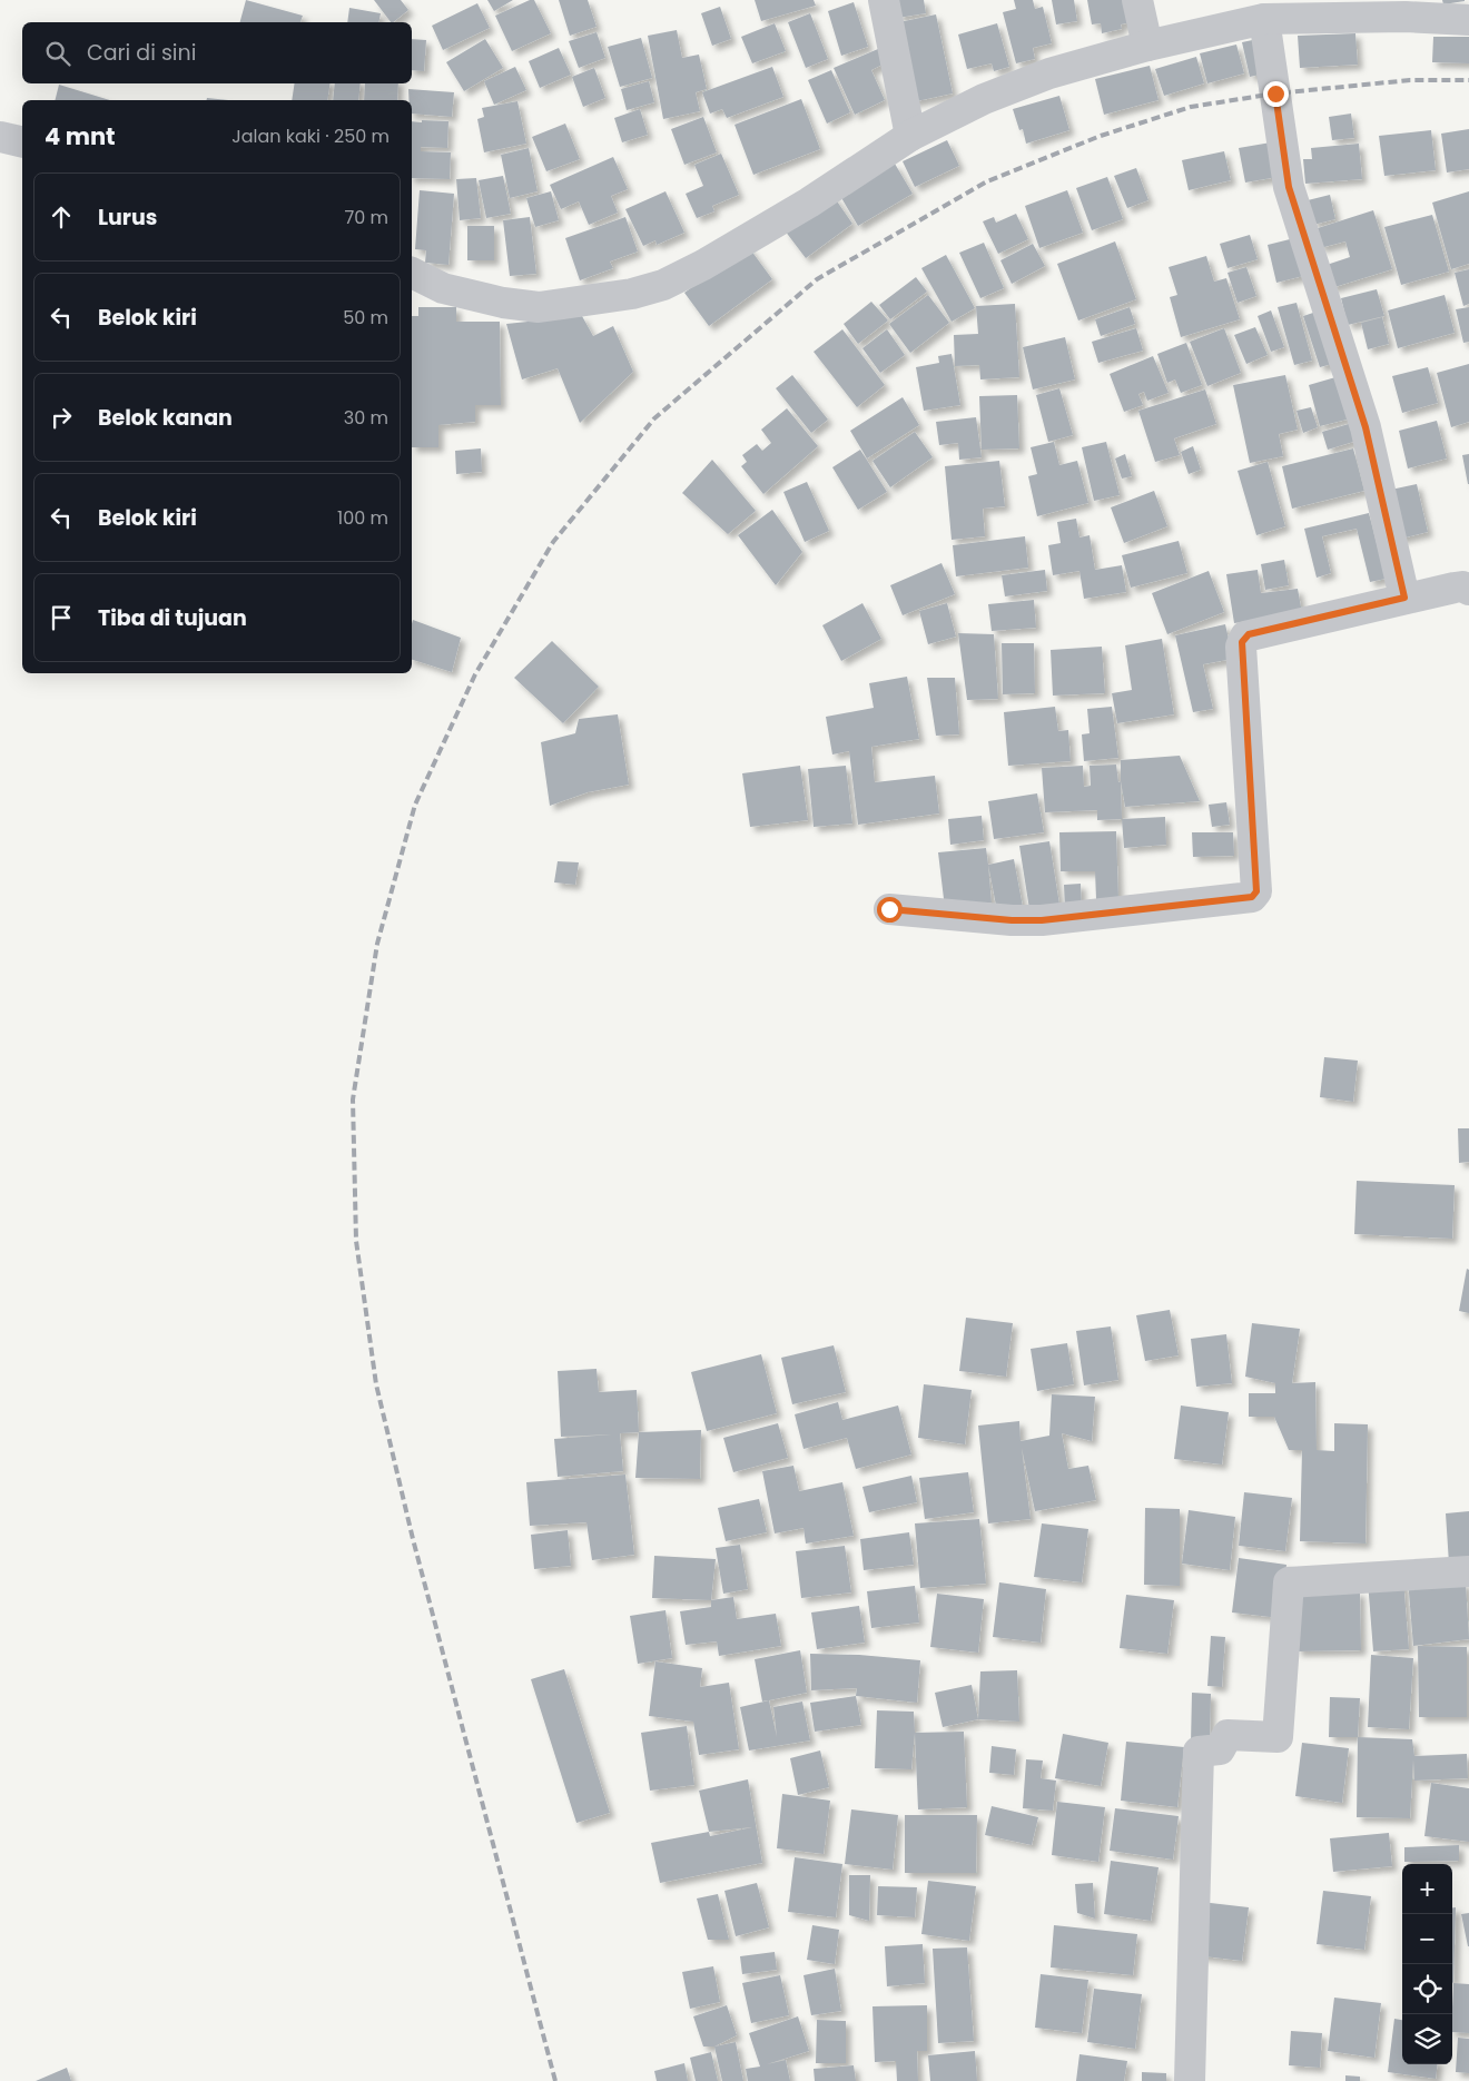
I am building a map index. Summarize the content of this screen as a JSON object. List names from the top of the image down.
{
  "page": {
    "search": "Cari di sini",
    "heading": ["4 mnt", "Jalan kaki · 250 m"],
    "list": [
      ["Lurus", "70 m"],
      ["Belok kiri", "50 m"],
      ["Belok kanan", "30 m"],
      ["Belok kiri", "100 m"],
      "Tiba di tujuan"
    ],
    "map_buttons": ["+", "−"]
  }
}
